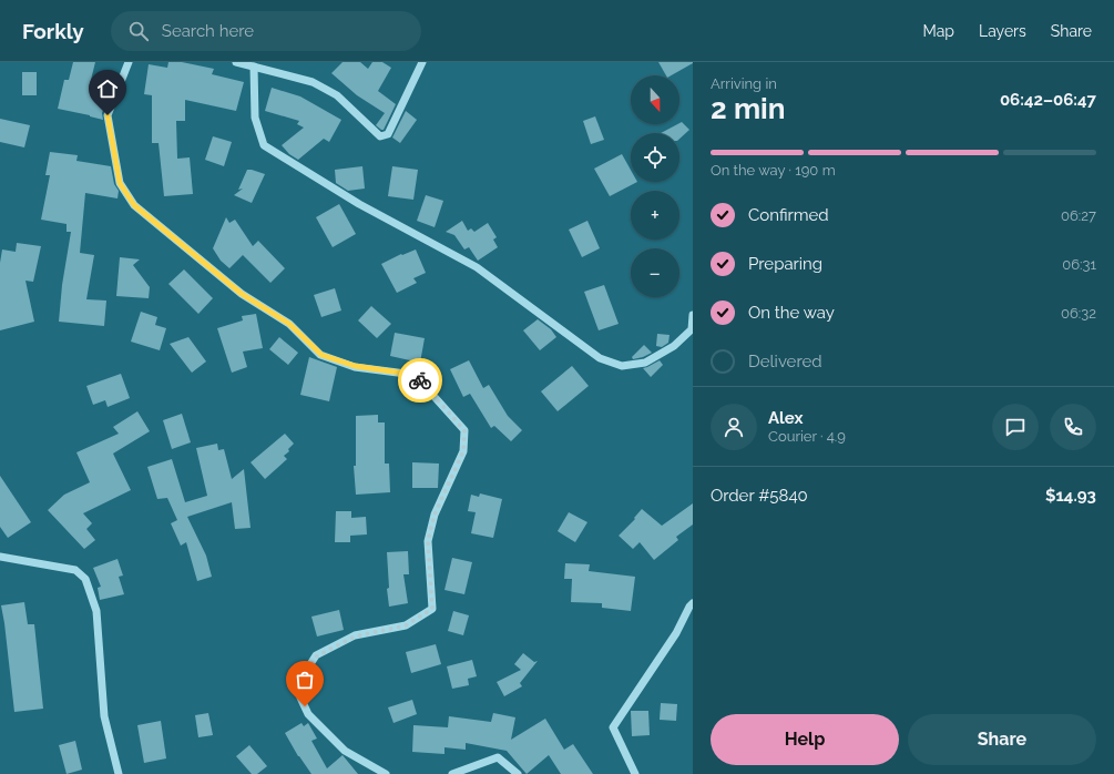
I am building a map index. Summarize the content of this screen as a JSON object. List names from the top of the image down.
{
  "north": "bottom",
  "page": {
    "header": "Forkly",
    "search": "Search here",
    "nav": ["Map", "Layers", "Share"],
    "heading": ["2 min", "Arriving in", "06:42–06:47"],
    "panel": [
      "Alex",
      "Courier · 4.9",
      "Order #5840",
      "$14.93"
    ],
    "map_buttons": ["+", "−"],
    "bar": "On the way · 190 m",
    "list": [
      ["Confirmed", "06:27"],
      ["Preparing", "06:31"],
      ["On the way", "06:32"],
      "Delivered"
    ],
    "buttons": ["Help", "Share"]
  }
}
